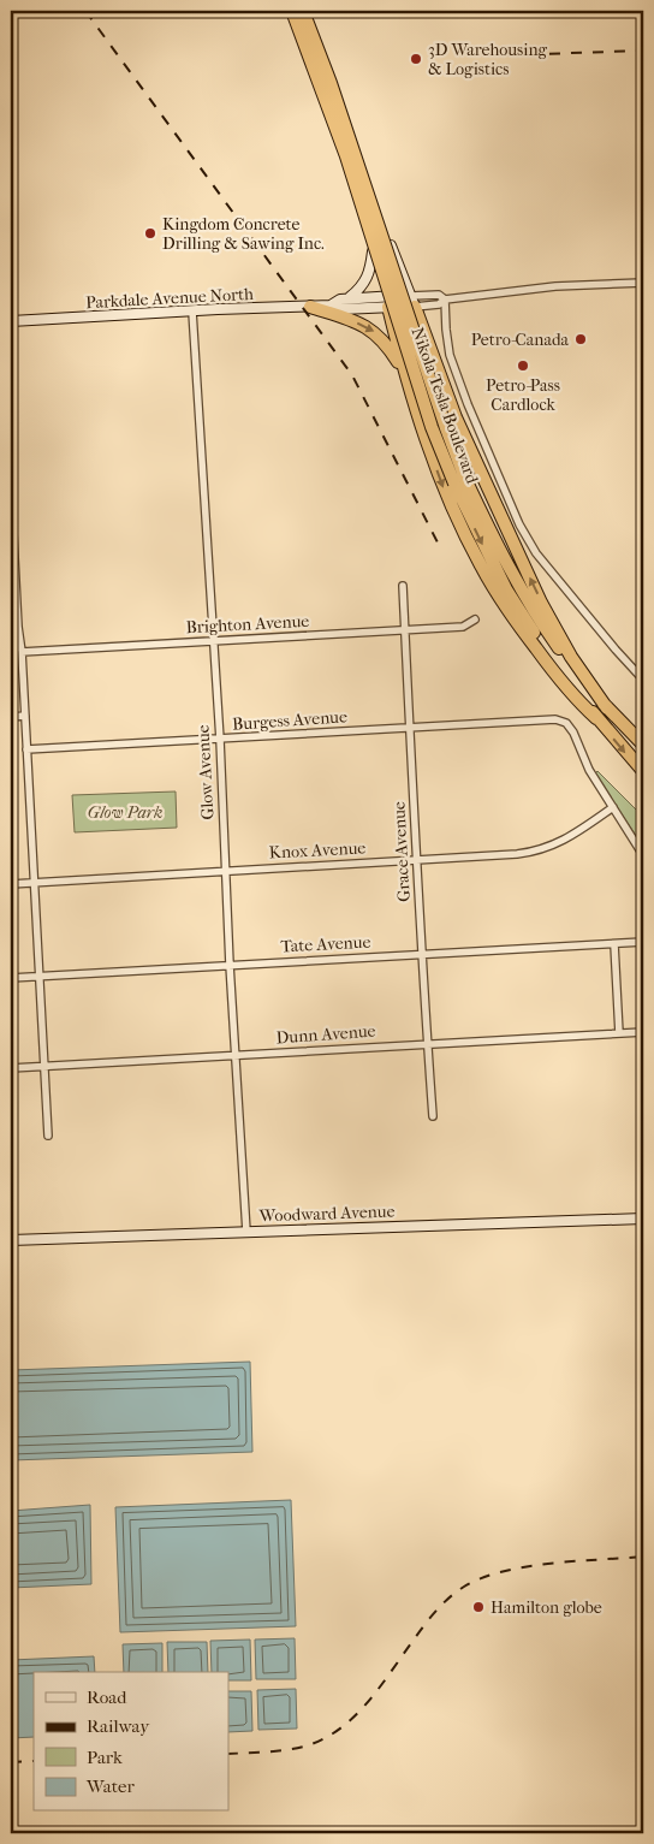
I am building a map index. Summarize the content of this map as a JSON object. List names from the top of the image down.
{
  "streets": {
    "highway": ["Nikola Tesla Boulevard"],
    "main road": ["Parkdale Avenue North", "Woodward Avenue"],
    "street": [
      "Brighton Avenue",
      "Burgess Avenue",
      "Glow Avenue",
      "Knox Avenue",
      "Grace Avenue",
      "Tate Avenue",
      "Dunn Avenue"
    ]
  },
  "crossings": [
    ["Parkdale Avenue North", "Glow Avenue"],
    ["Brighton Avenue", "Glow Avenue"],
    ["Brighton Avenue", "Grace Avenue"],
    ["Burgess Avenue", "Glow Avenue"],
    ["Burgess Avenue", "Knox Avenue"],
    ["Burgess Avenue", "Grace Avenue"],
    ["Glow Avenue", "Knox Avenue"],
    ["Glow Avenue", "Tate Avenue"],
    ["Glow Avenue", "Dunn Avenue"],
    ["Glow Avenue", "Woodward Avenue"],
    ["Knox Avenue", "Grace Avenue"],
    ["Grace Avenue", "Tate Avenue"],
    ["Grace Avenue", "Dunn Avenue"]
  ],
  "parks": ["Glow Park"],
  "places": [
    "3D Warehousing & Logistics",
    "Kingdom Concrete Drilling & Sawing Inc.",
    "Petro-Canada",
    "Petro-Pass Cardlock",
    "Hamilton globe"
  ],
  "legend": [
    "Road",
    "Railway",
    "Park",
    "Water"
  ]
}
